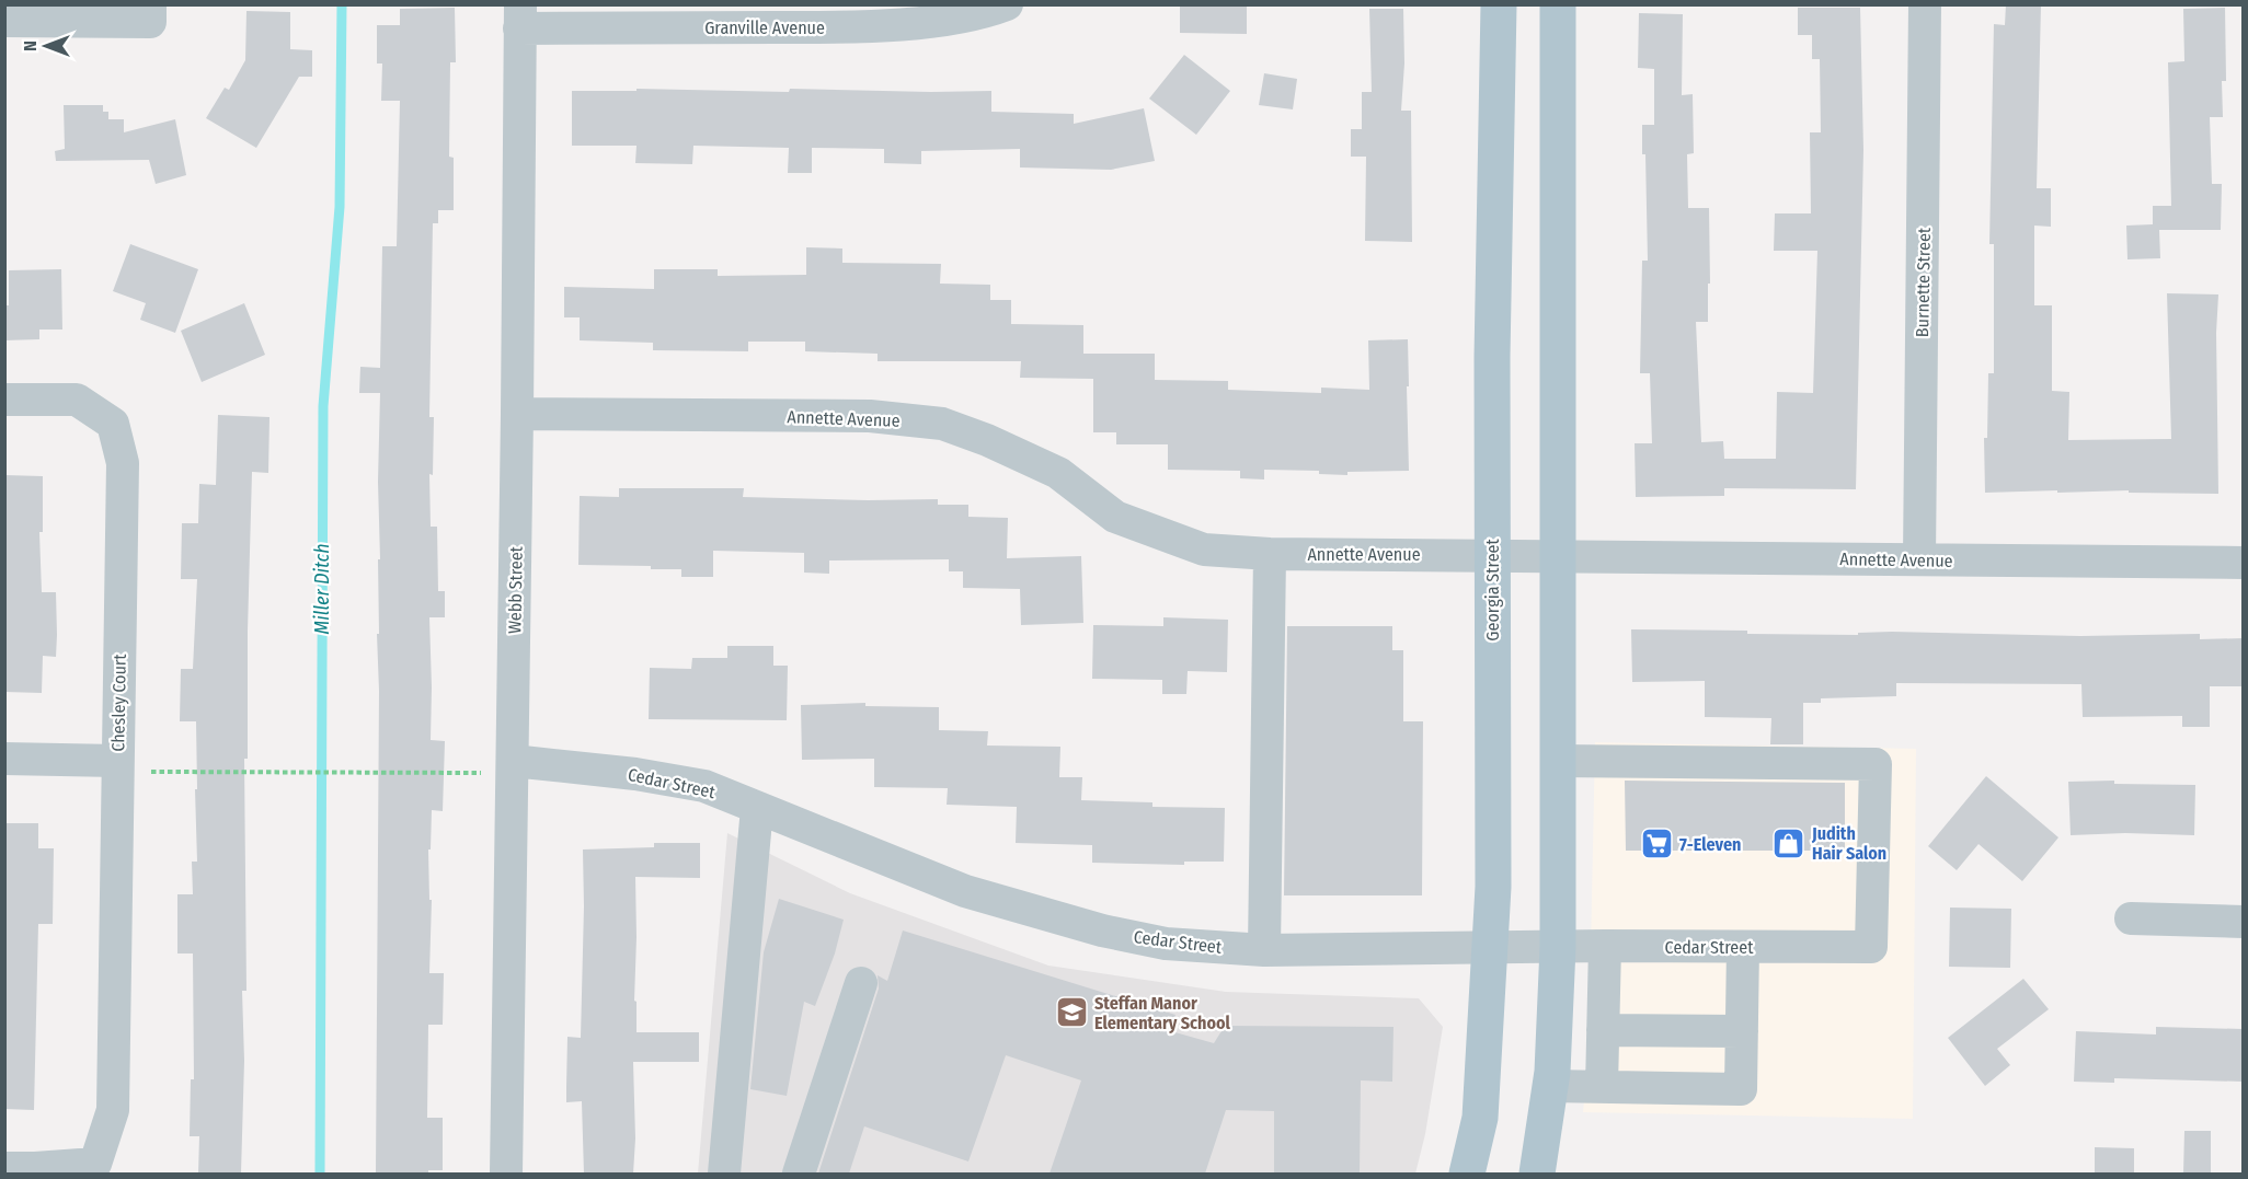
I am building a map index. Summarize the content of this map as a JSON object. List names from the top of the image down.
{
  "streets": {
    "main road": ["Georgia Street"],
    "street": [
      "Granville Avenue",
      "Burnette Street",
      "Annette Avenue",
      "Webb Street",
      "Chesley Court",
      "Cedar Street"
    ]
  },
  "crossings": [
    ["Granville Avenue", "Webb Street"],
    ["Burnette Street", "Annette Avenue"],
    ["Annette Avenue", "Webb Street"],
    ["Annette Avenue", "Georgia Street"],
    ["Webb Street", "Cedar Street"],
    ["Georgia Street", "Cedar Street"]
  ],
  "water": ["Miller Ditch"],
  "places": {
    "shop": ["Judith Hair Salon"],
    "supermarket": ["7-Eleven"],
    "school or university": ["Steffan Manor Elementary School"]
  },
  "north": "left"
}
